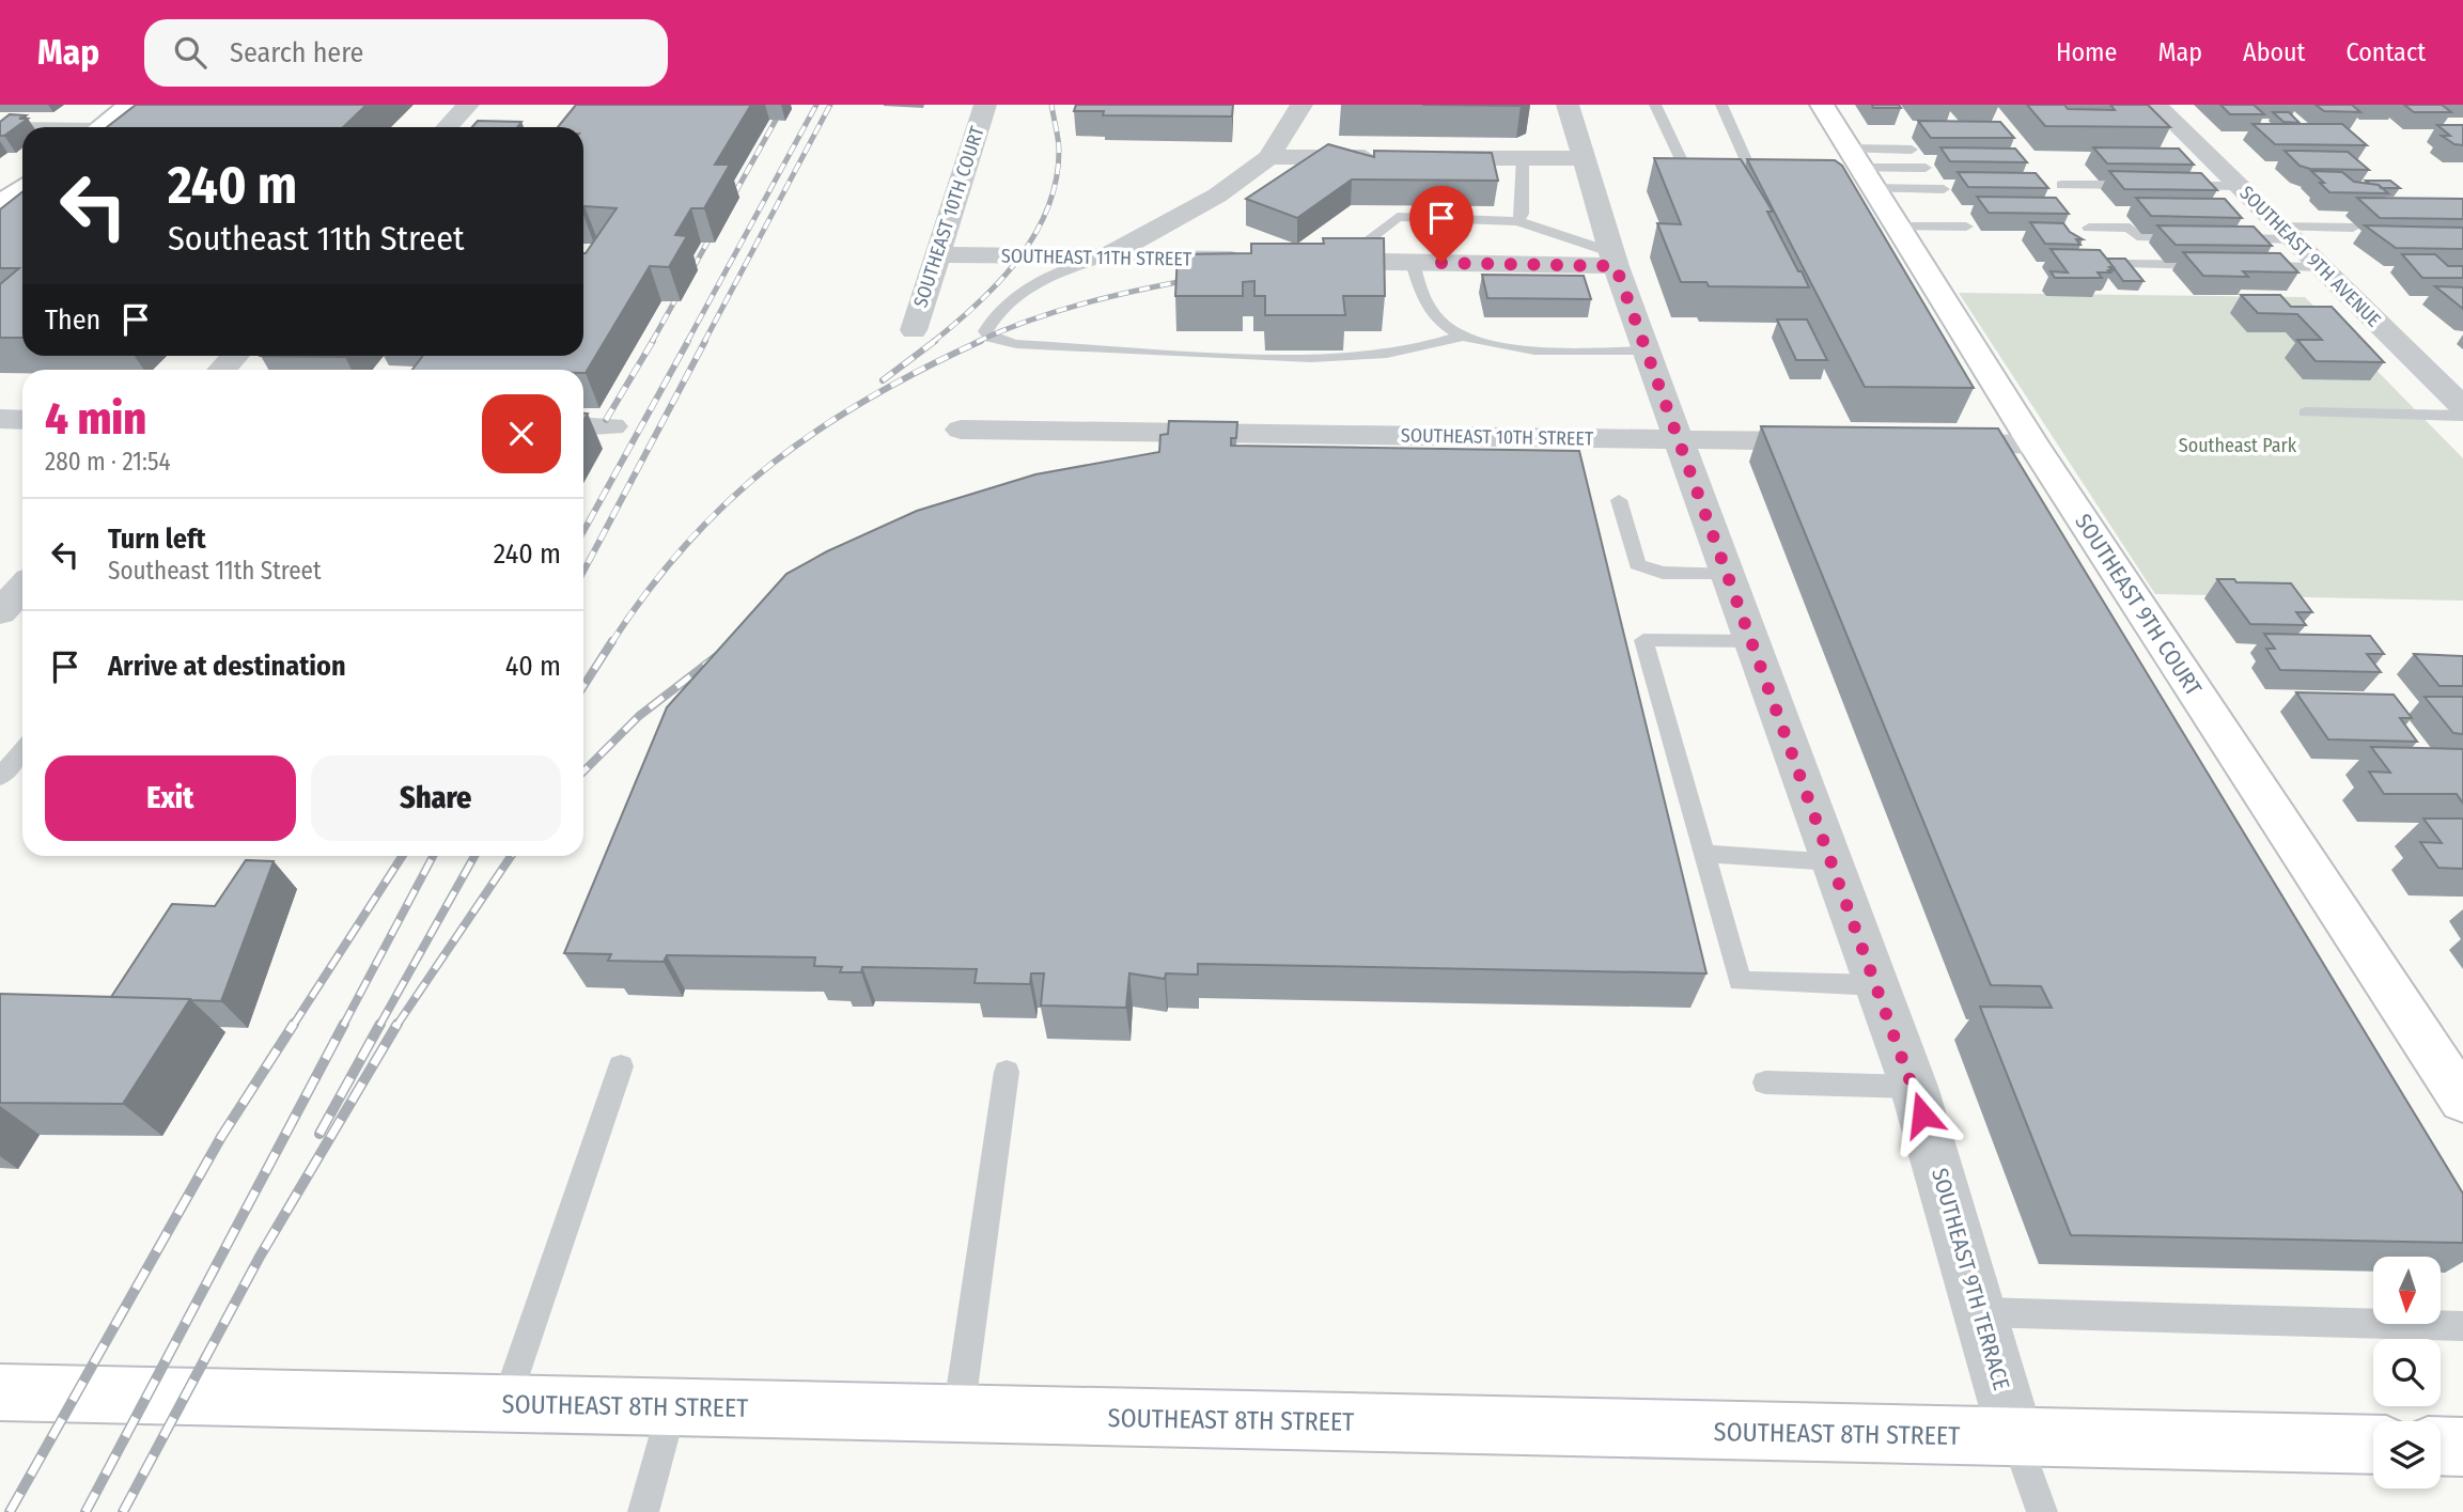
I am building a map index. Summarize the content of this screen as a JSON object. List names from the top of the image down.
{
  "streets": {
    "main road": ["SOUTHEAST 9TH COURT", "SOUTHEAST 8TH STREET"],
    "street": [
      "SOUTHEAST 10TH COURT",
      "SOUTHEAST 9TH AVENUE",
      "SOUTHEAST 11TH STREET",
      "SOUTHEAST 10TH STREET",
      "SOUTHEAST 9TH TERRACE"
    ]
  },
  "crossings": [
    ["SOUTHEAST 10TH COURT", "SOUTHEAST 11TH STREET"],
    ["SOUTHEAST 10TH STREET", "SOUTHEAST 9TH TERRACE"],
    ["SOUTHEAST 9TH TERRACE", "SOUTHEAST 8TH STREET"]
  ],
  "parks": ["Southeast Park"],
  "north": "bottom",
  "page": {
    "header": "Map",
    "search": "Search here",
    "nav": [
      "Home",
      "Map",
      "About",
      "Contact"
    ],
    "turn": ["240 m", "Southeast 11th Street"],
    "then": "Then",
    "heading": ["4 min", "280 m · 21:54"],
    "list": [
      {
        "name": "Turn left",
        "note": "Southeast 11th Street",
        "value": "240 m"
      },
      {
        "name": "Arrive at destination",
        "value": "40 m"
      }
    ],
    "buttons": ["Exit", "Share"]
  }
}
